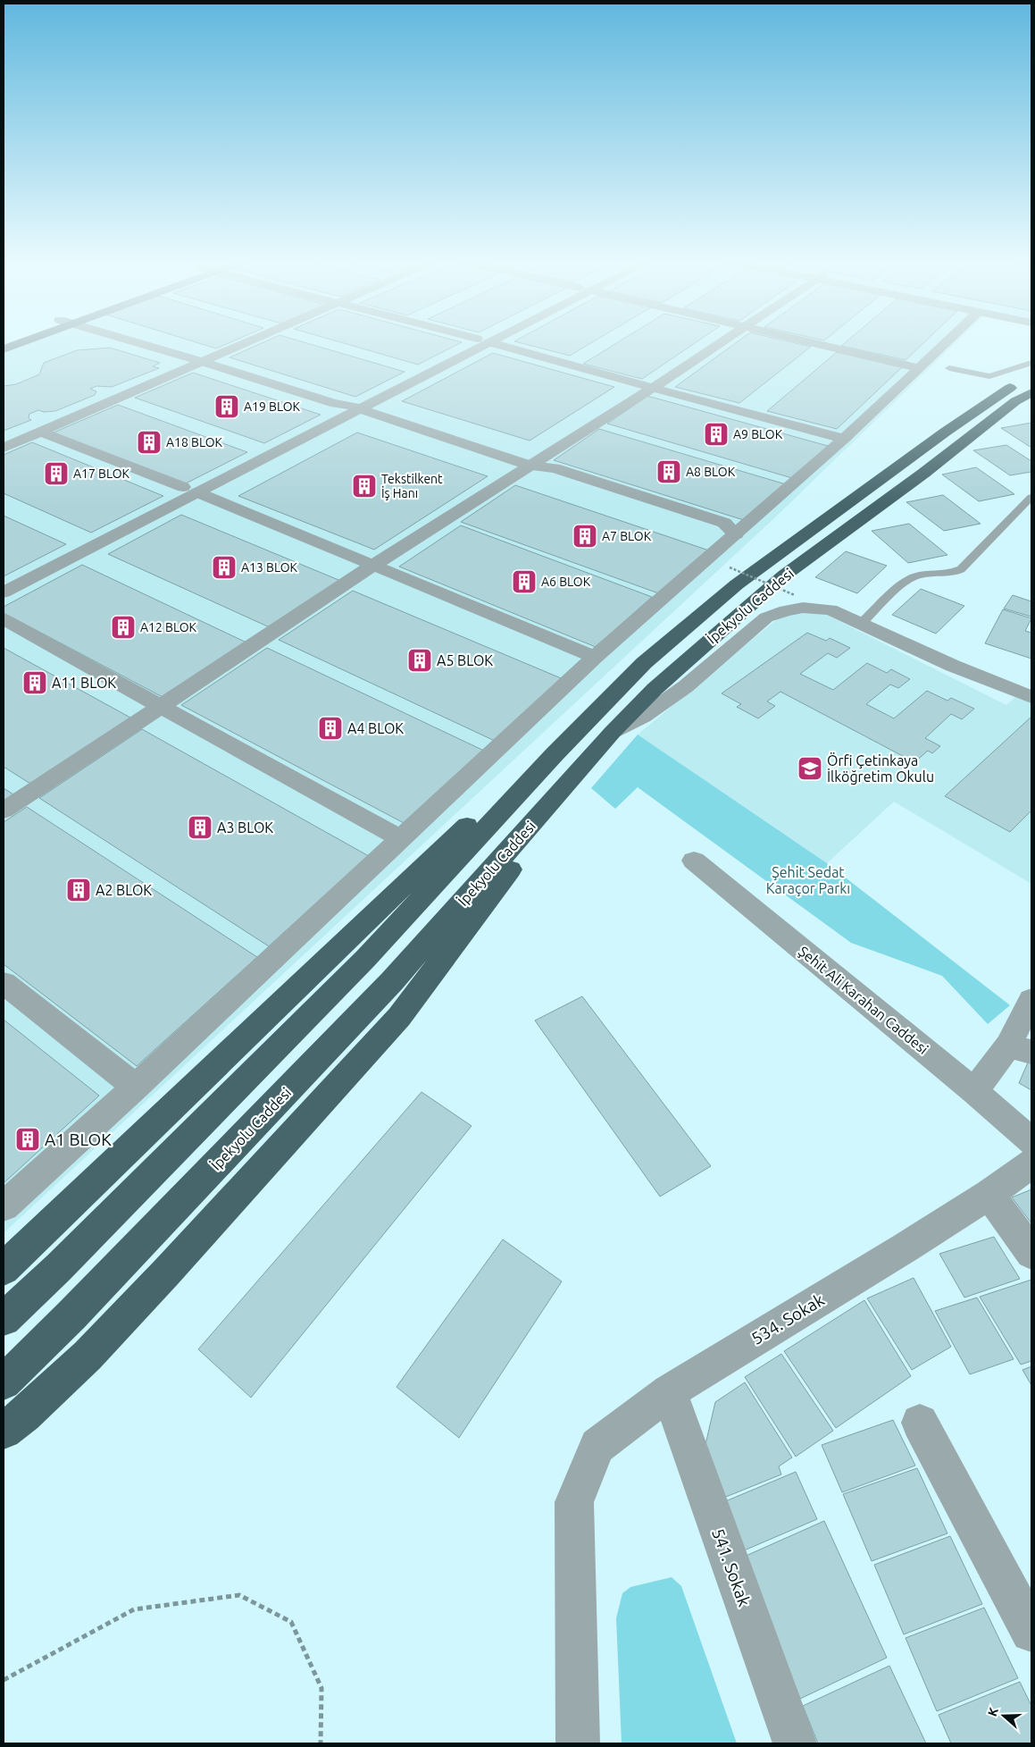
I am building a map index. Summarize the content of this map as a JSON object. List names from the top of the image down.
{
  "streets": {
    "highway": ["İpekyolu Caddesi"],
    "street": ["Şehit Ali Karahan Caddesi", "534. Sokak", "541. Sokak"]
  },
  "crossings": [
    ["534. Sokak", "541. Sokak"]
  ],
  "parks": ["Şehit Sedat Karaçor Parkı"],
  "places": {
    "building": [
      "A19 BLOK",
      "A9 BLOK",
      "A18 BLOK",
      "A8 BLOK",
      "A17 BLOK",
      "Tekstilkent İş Hanı",
      "A7 BLOK",
      "A13 BLOK",
      "A6 BLOK",
      "A12 BLOK",
      "A5 BLOK",
      "A11 BLOK",
      "A4 BLOK",
      "A3 BLOK",
      "A2 BLOK",
      "A1 BLOK"
    ],
    "school or university": ["Örfi Çetinkaya İlköğretim Okulu"]
  },
  "north": "left"
}
